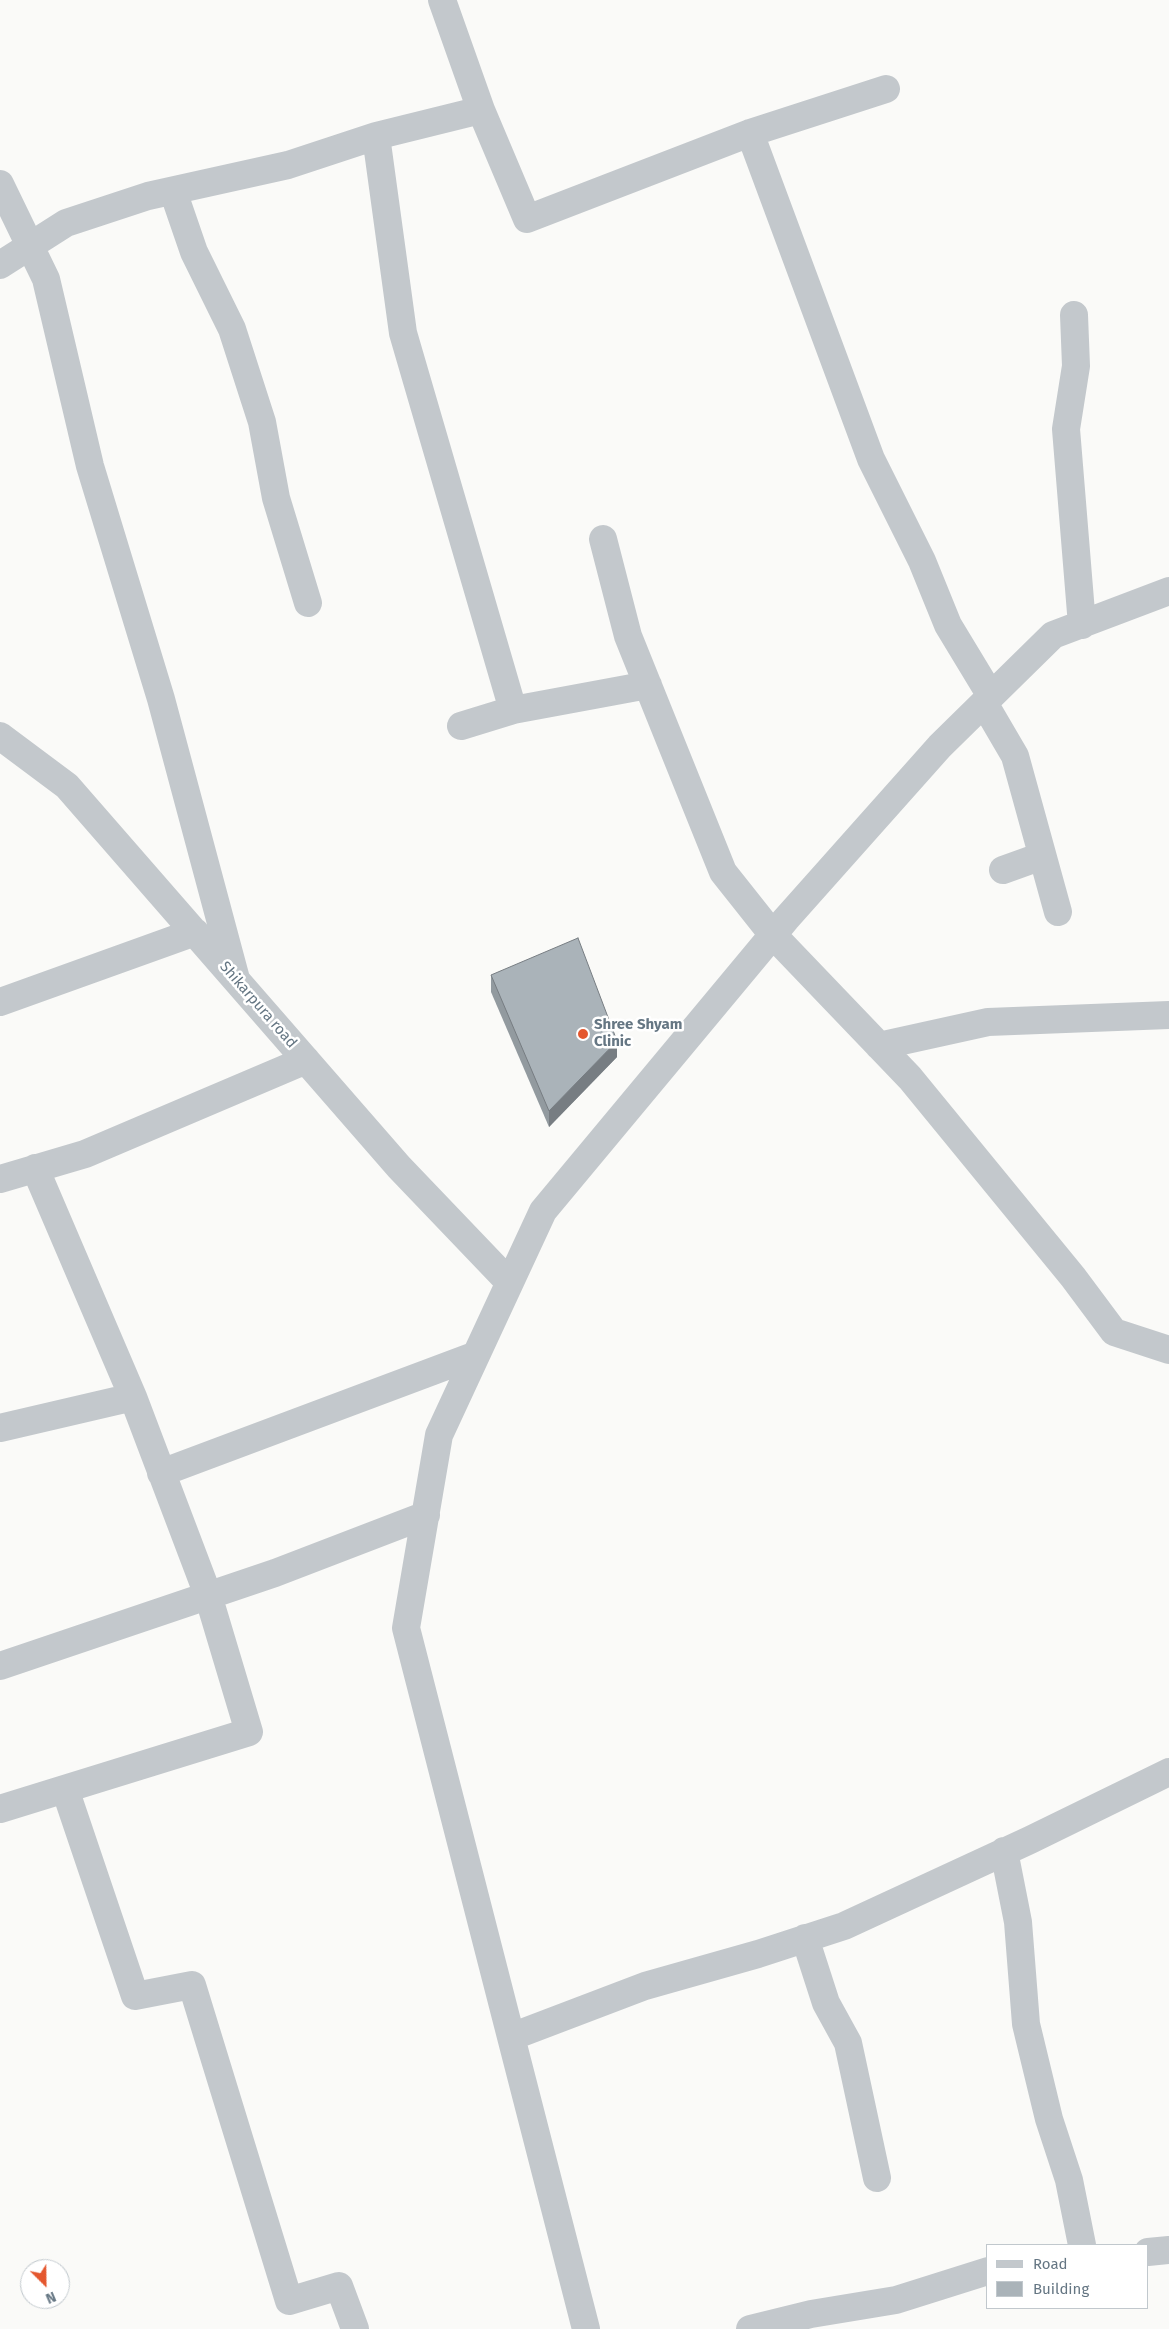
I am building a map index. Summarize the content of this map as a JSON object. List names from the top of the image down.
{
  "streets": {
    "street": ["Shikarpura road"]
  },
  "places": ["Shree Shyam Clinic"],
  "legend": ["Road", "Building"],
  "north": "bottom right"
}
